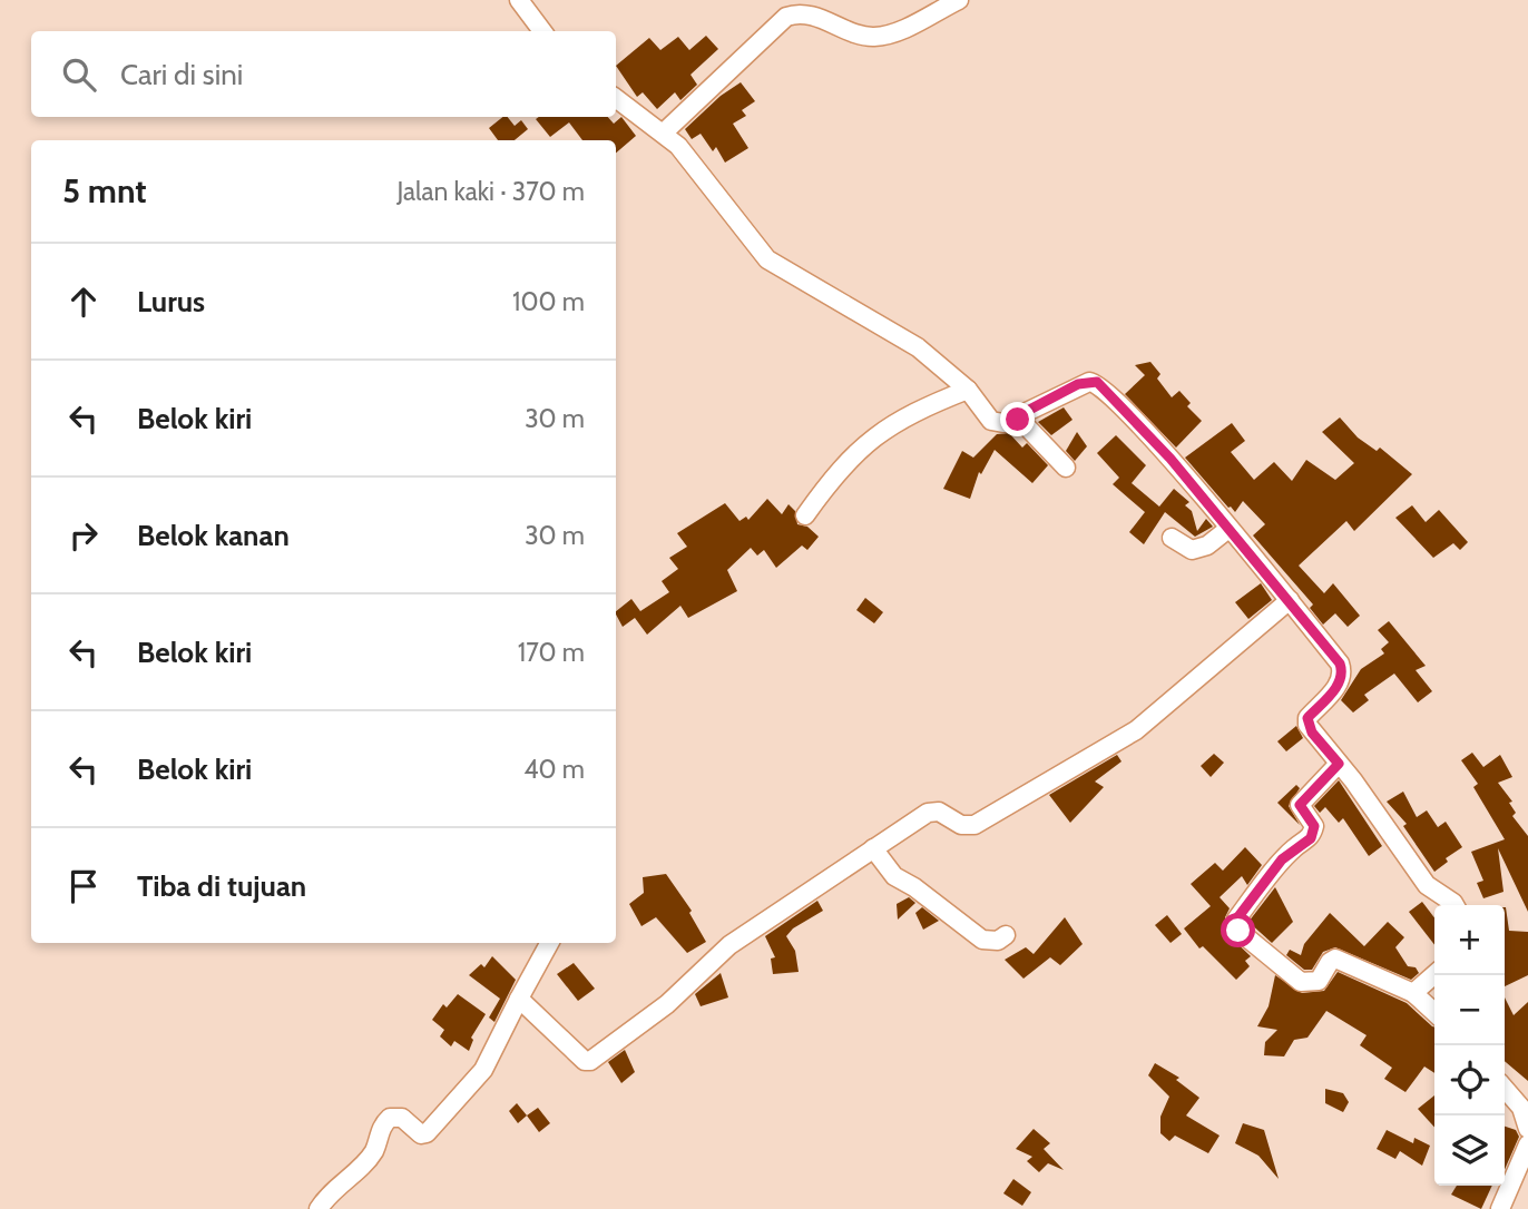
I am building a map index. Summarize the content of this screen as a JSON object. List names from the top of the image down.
{
  "page": {
    "search": "Cari di sini",
    "heading": ["5 mnt", "Jalan kaki · 370 m"],
    "list": [
      ["Lurus", "100 m"],
      ["Belok kiri", "30 m"],
      ["Belok kanan", "30 m"],
      ["Belok kiri", "170 m"],
      ["Belok kiri", "40 m"],
      "Tiba di tujuan"
    ],
    "map_buttons": ["+", "−"]
  }
}
